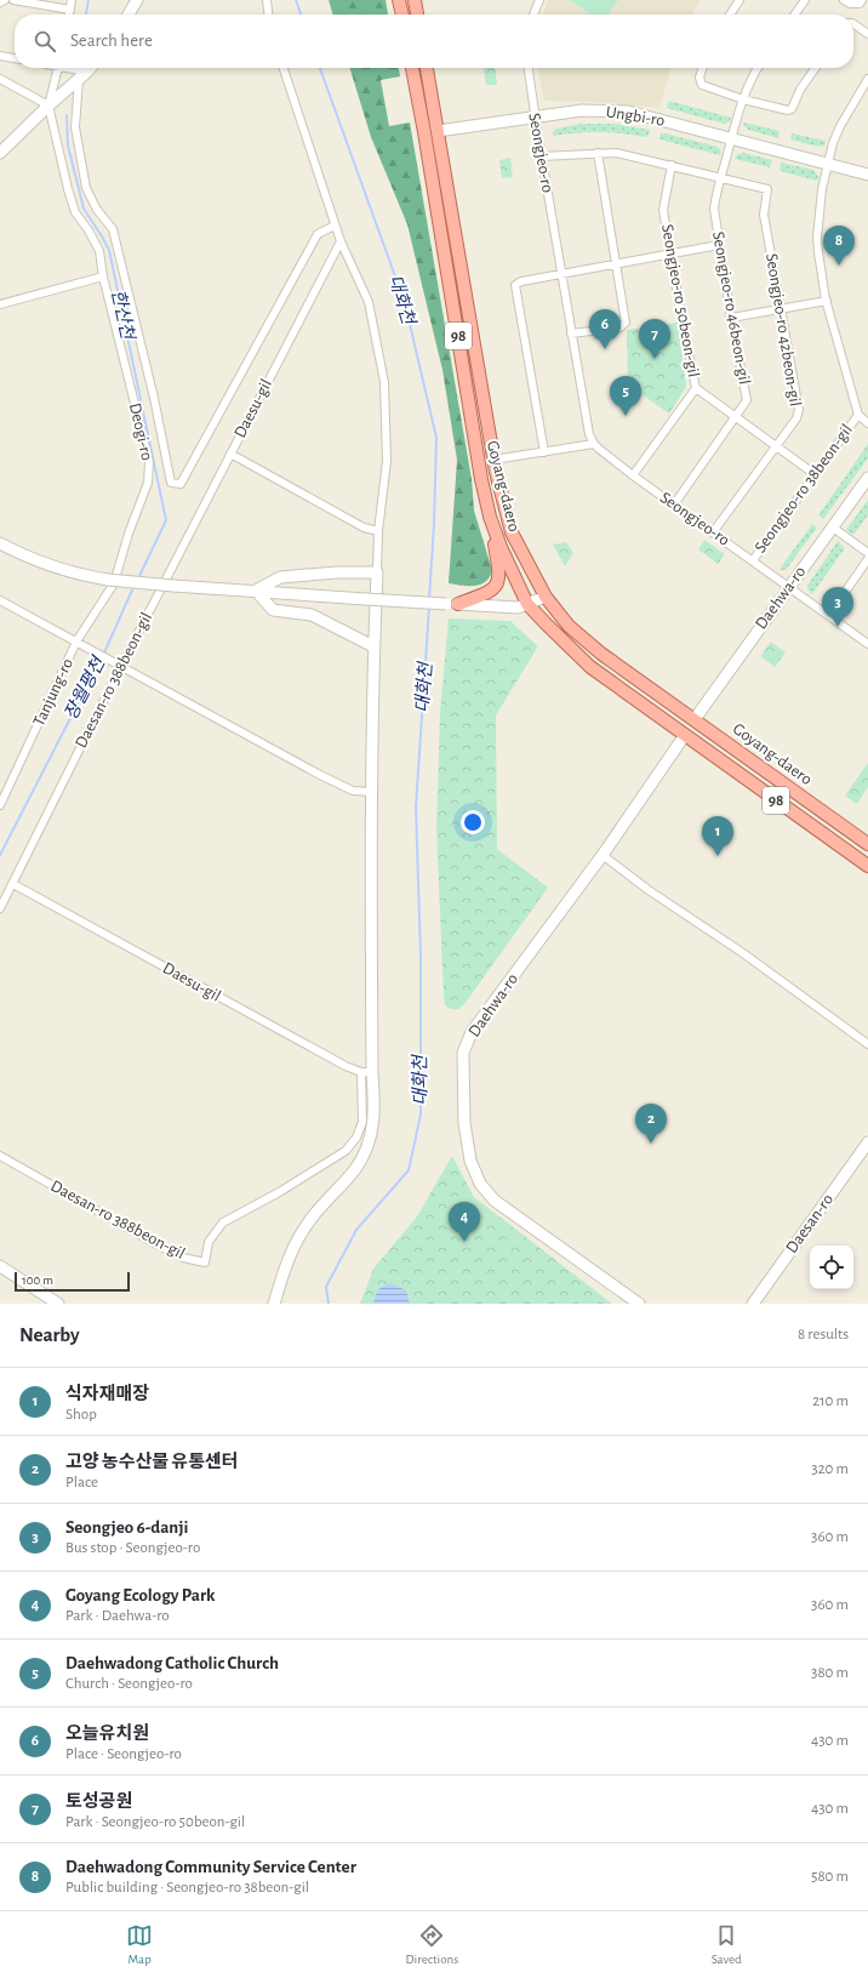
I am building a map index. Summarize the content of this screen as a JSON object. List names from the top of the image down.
{
  "streets": {
    "main road": ["98", "Goyang-daero"],
    "street": [
      "Ungbi-ro",
      "Seongjeo-ro",
      "Seongjeo-ro 50beon-gil",
      "Seongjeo-ro 46beon-gil",
      "Seongjeo-ro 42beon-gil",
      "Daesu-gil",
      "Deogi-ro",
      "Seongjeo-ro 38beon-gil",
      "Daehwa-ro",
      "Daesan-ro 388beon-gil",
      "Tanjung-ro",
      "Daesan-ro"
    ]
  },
  "crossings": [
    ["Ungbi-ro", "Seongjeo-ro"],
    ["Ungbi-ro", "Seongjeo-ro 46beon-gil"],
    ["Ungbi-ro", "Goyang-daero"],
    ["Ungbi-ro", "Seongjeo-ro 38beon-gil"],
    ["Seongjeo-ro", "Seongjeo-ro 50beon-gil"],
    ["Seongjeo-ro", "Seongjeo-ro 46beon-gil"],
    ["Seongjeo-ro", "Seongjeo-ro 42beon-gil"],
    ["Seongjeo-ro", "Seongjeo-ro 38beon-gil"],
    ["Seongjeo-ro", "Daehwa-ro"],
    ["Seongjeo-ro 46beon-gil", "Seongjeo-ro 42beon-gil"],
    ["Daesu-gil", "Daesan-ro 388beon-gil"],
    ["Deogi-ro", "Tanjung-ro"],
    ["Goyang-daero", "Daehwa-ro"]
  ],
  "water": ["대화천", "한산천", "장월평천"],
  "scale_bar": "100 m",
  "page": {
    "search": "Search here",
    "pins": [
      "8",
      "6",
      "7",
      "5",
      "3",
      "1",
      "2",
      "4"
    ],
    "scale": "100 m",
    "heading": ["Nearby", "8 results"],
    "list": [
      {
        "mark": "1",
        "name": "식자재매장",
        "note": "Shop",
        "value": "210 m"
      },
      {
        "mark": "2",
        "name": "고양 농수산물 유통센터",
        "note": "Place",
        "value": "320 m"
      },
      {
        "mark": "3",
        "name": "Seongjeo 6-danji",
        "note": "Bus stop · Seongjeo-ro",
        "value": "360 m"
      },
      {
        "mark": "4",
        "name": "Goyang Ecology Park",
        "note": "Park · Daehwa-ro",
        "value": "360 m"
      },
      {
        "mark": "5",
        "name": "Daehwadong Catholic Church",
        "note": "Church · Seongjeo-ro",
        "value": "380 m"
      },
      {
        "mark": "6",
        "name": "오늘유치원",
        "note": "Place · Seongjeo-ro",
        "value": "430 m"
      },
      {
        "mark": "7",
        "name": "토성공원",
        "note": "Park · Seongjeo-ro 50beon-gil",
        "value": "430 m"
      },
      {
        "mark": "8",
        "name": "Daehwadong Community Service Center",
        "note": "Public building · Seongjeo-ro 38beon-gil",
        "value": "580 m"
      }
    ],
    "nav": ["Map", "Directions", "Saved"]
  }
}
